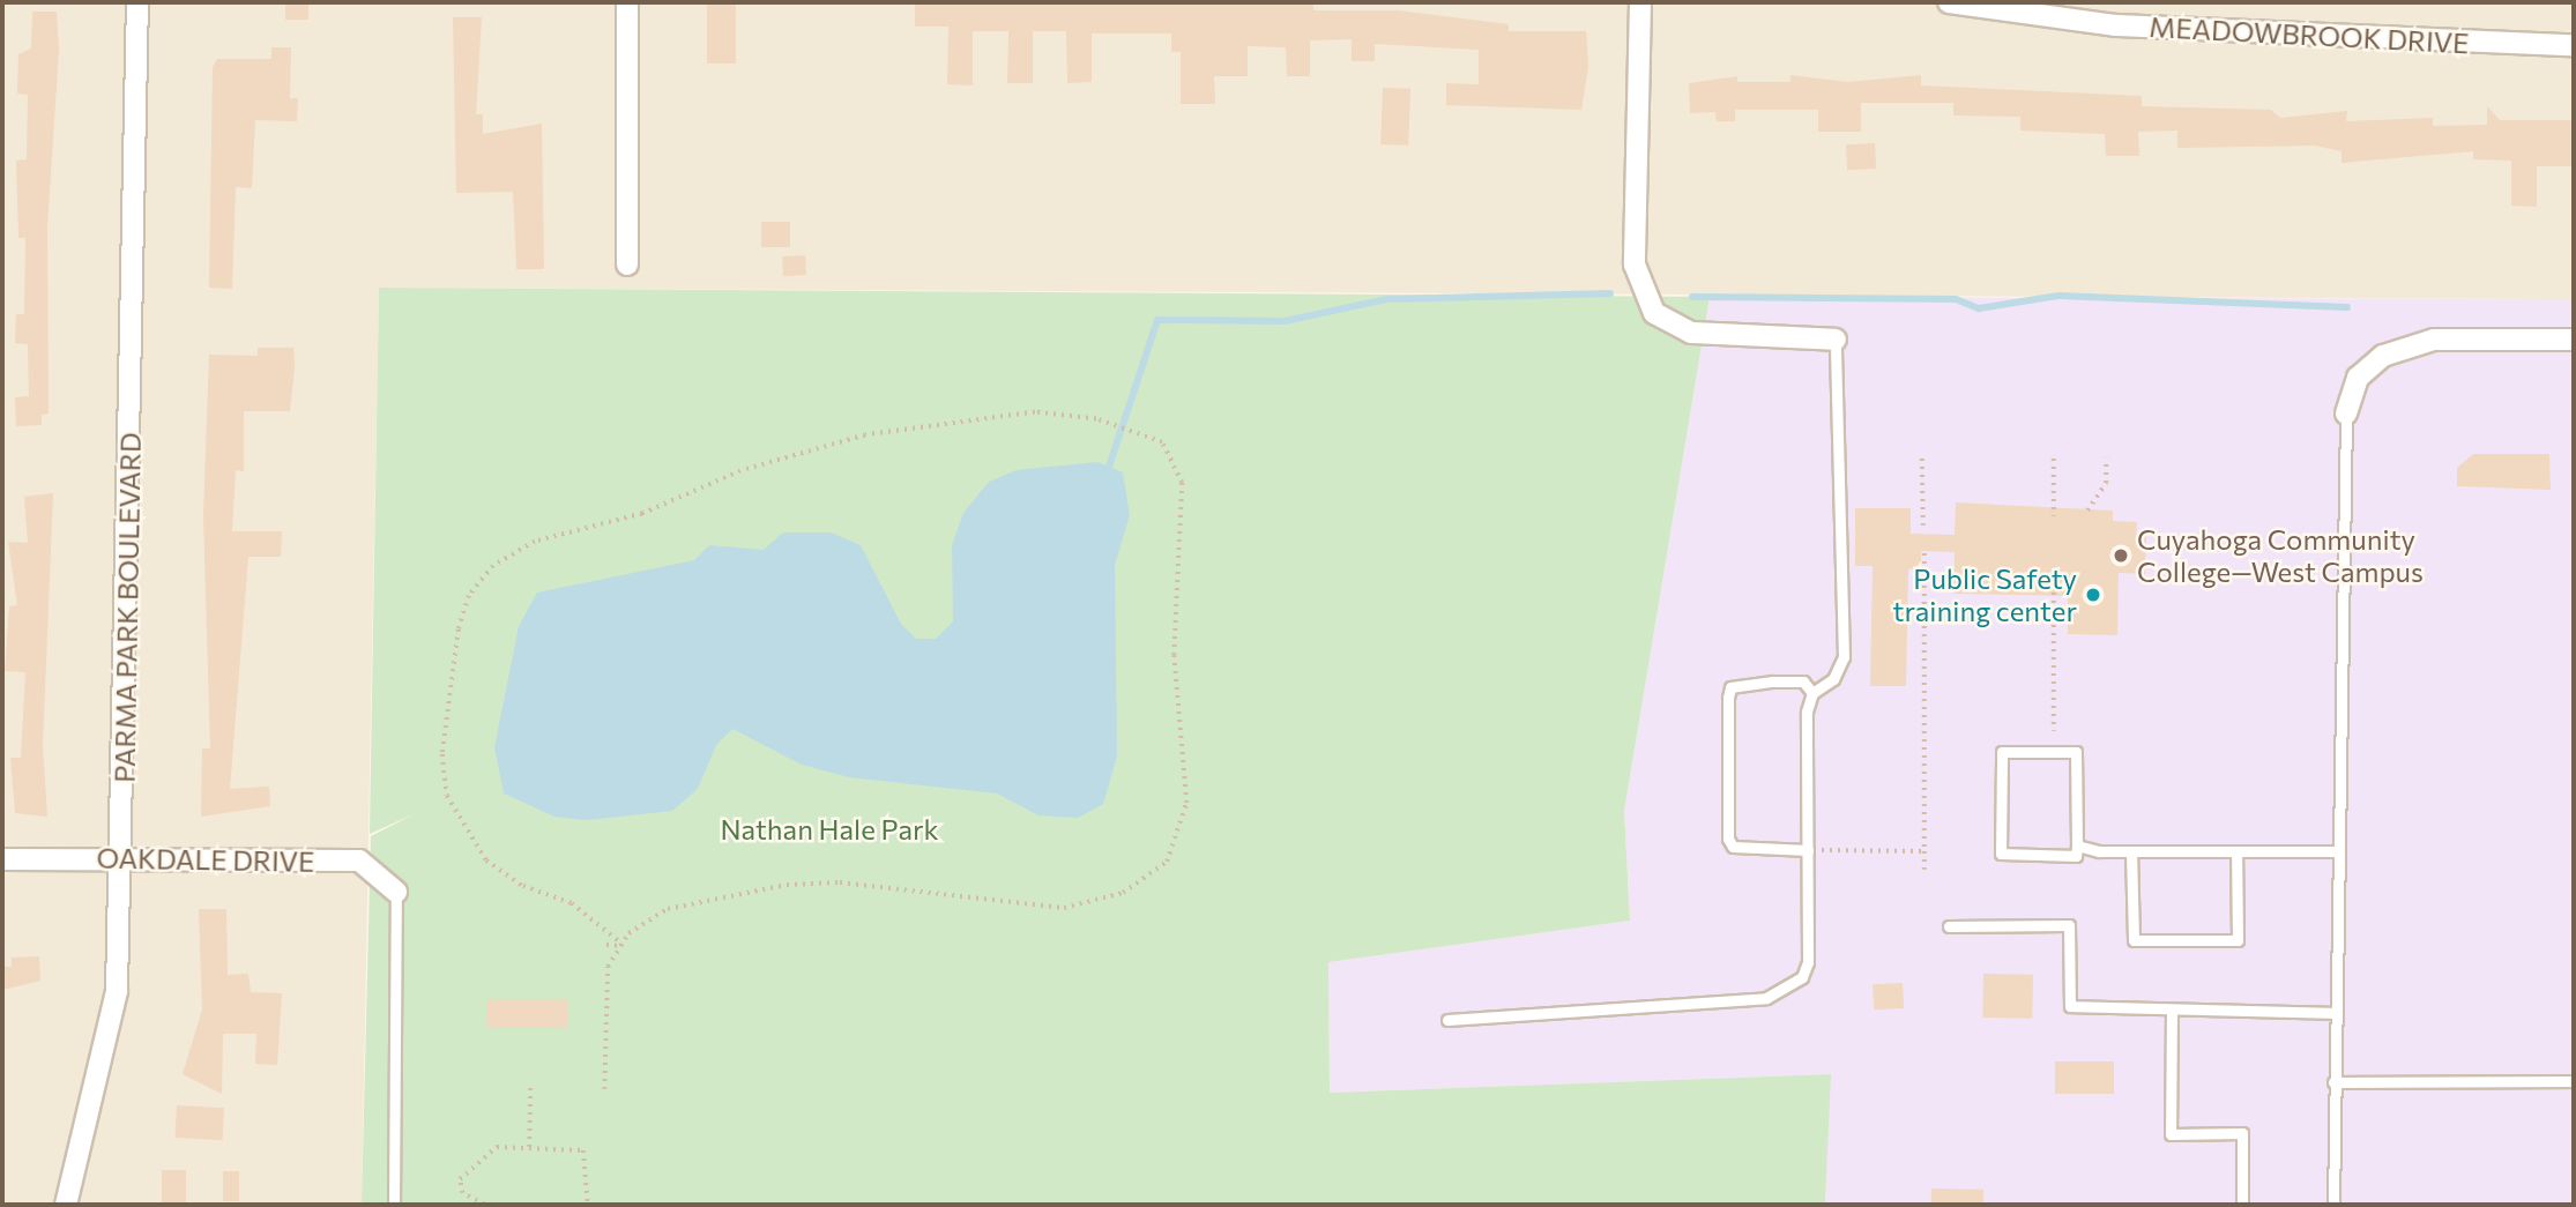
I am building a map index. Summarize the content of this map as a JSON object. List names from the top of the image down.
{
  "streets": {
    "street": ["MEADOWBROOK DRIVE", "PARMA PARK BOULEVARD", "OAKDALE DRIVE"]
  },
  "crossings": [
    ["PARMA PARK BOULEVARD", "OAKDALE DRIVE"]
  ],
  "parks": ["Nathan Hale Park"],
  "places": ["Cuyahoga Community College—West Campus", "Public Safety training center"]
}
